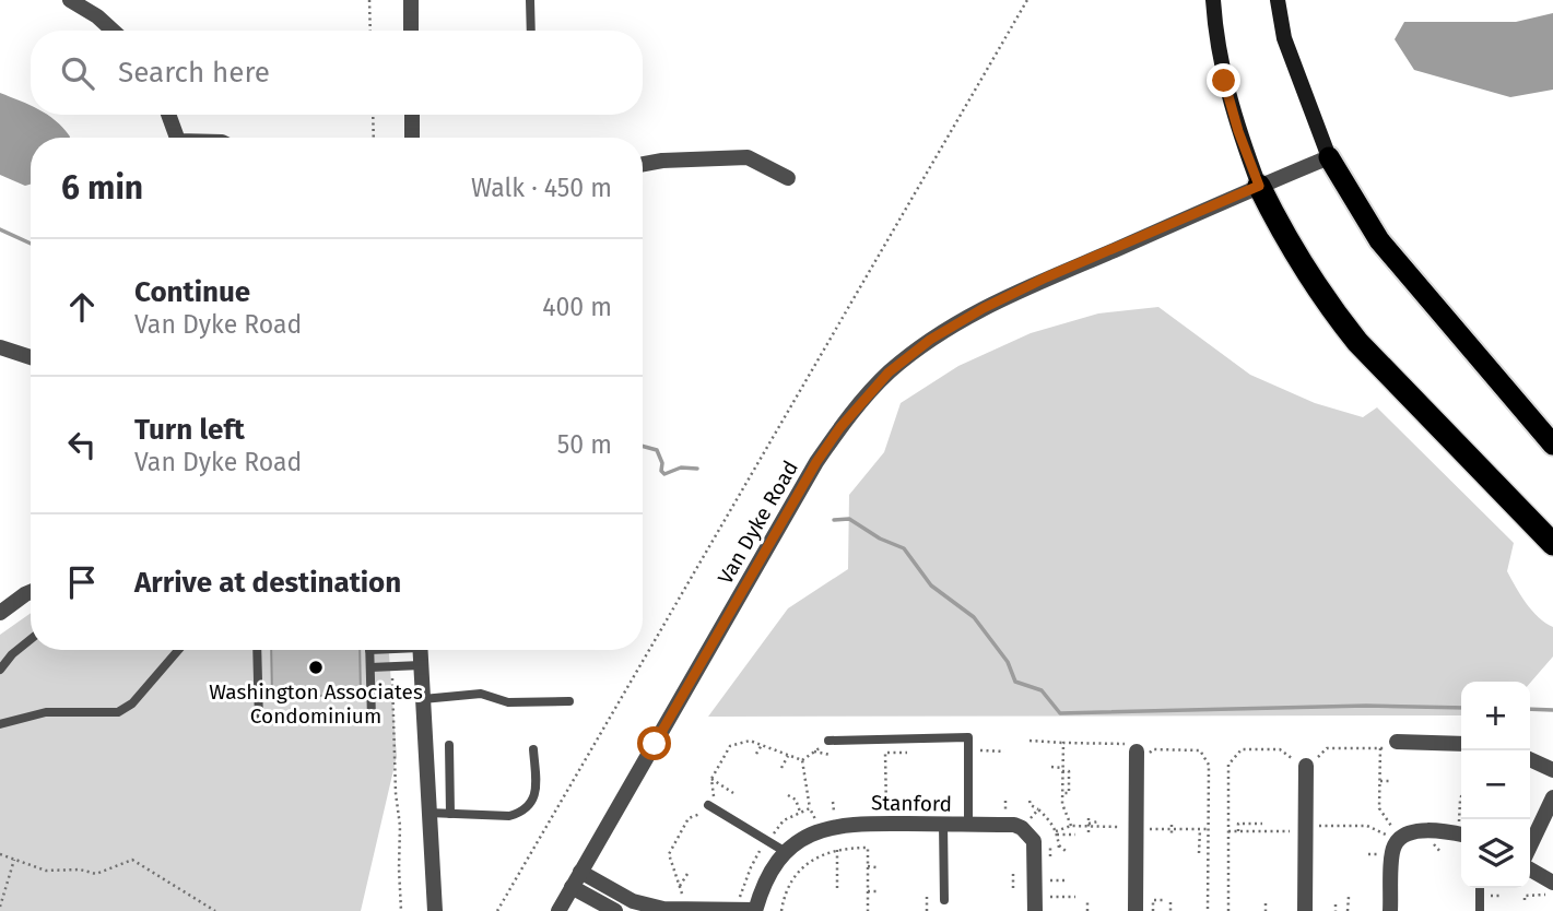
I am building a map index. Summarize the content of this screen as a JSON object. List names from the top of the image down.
{
  "streets": {
    "street": ["Van Dyke Road", "Stanford"]
  },
  "places": ["Washington Associates Condominium"],
  "page": {
    "search": "Search here",
    "heading": ["6 min", "Walk · 450 m"],
    "list": [
      ["Continue", "Van Dyke Road", "400 m"],
      ["Turn left", "Van Dyke Road", "50 m"],
      "Arrive at destination"
    ],
    "map_buttons": ["+", "−"]
  }
}
